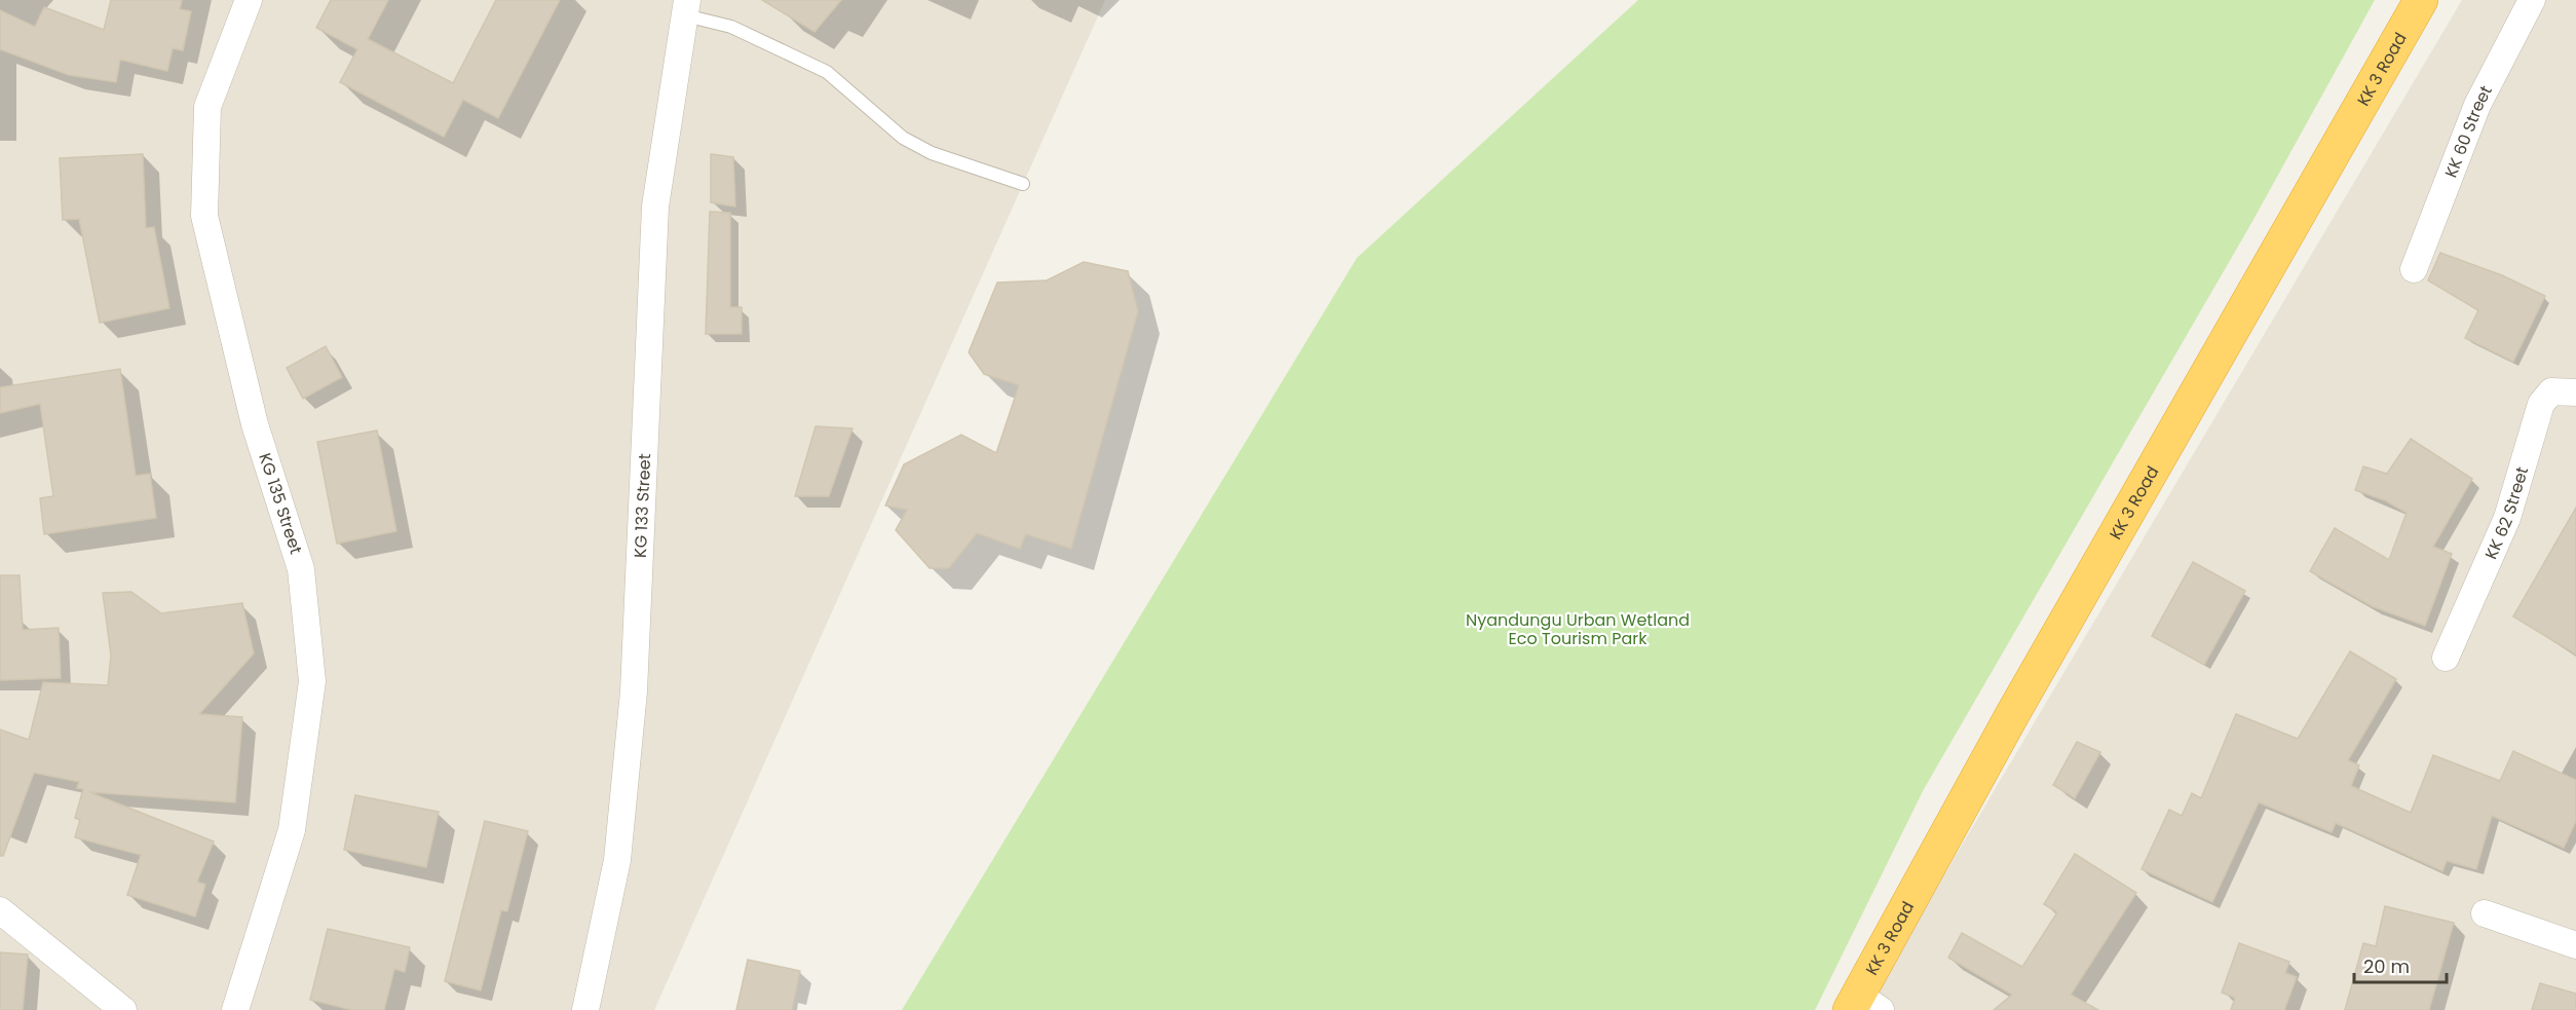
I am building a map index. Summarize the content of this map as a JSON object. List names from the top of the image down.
{
  "streets": {
    "highway": ["KK 3 Road"],
    "street": [
      "KK 60 Street",
      "KG 135 Street",
      "KG 133 Street",
      "KK 62 Street"
    ]
  },
  "parks": ["Nyandungu Urban Wetland Eco Tourism Park"],
  "scale_bar": "20 m"
}
